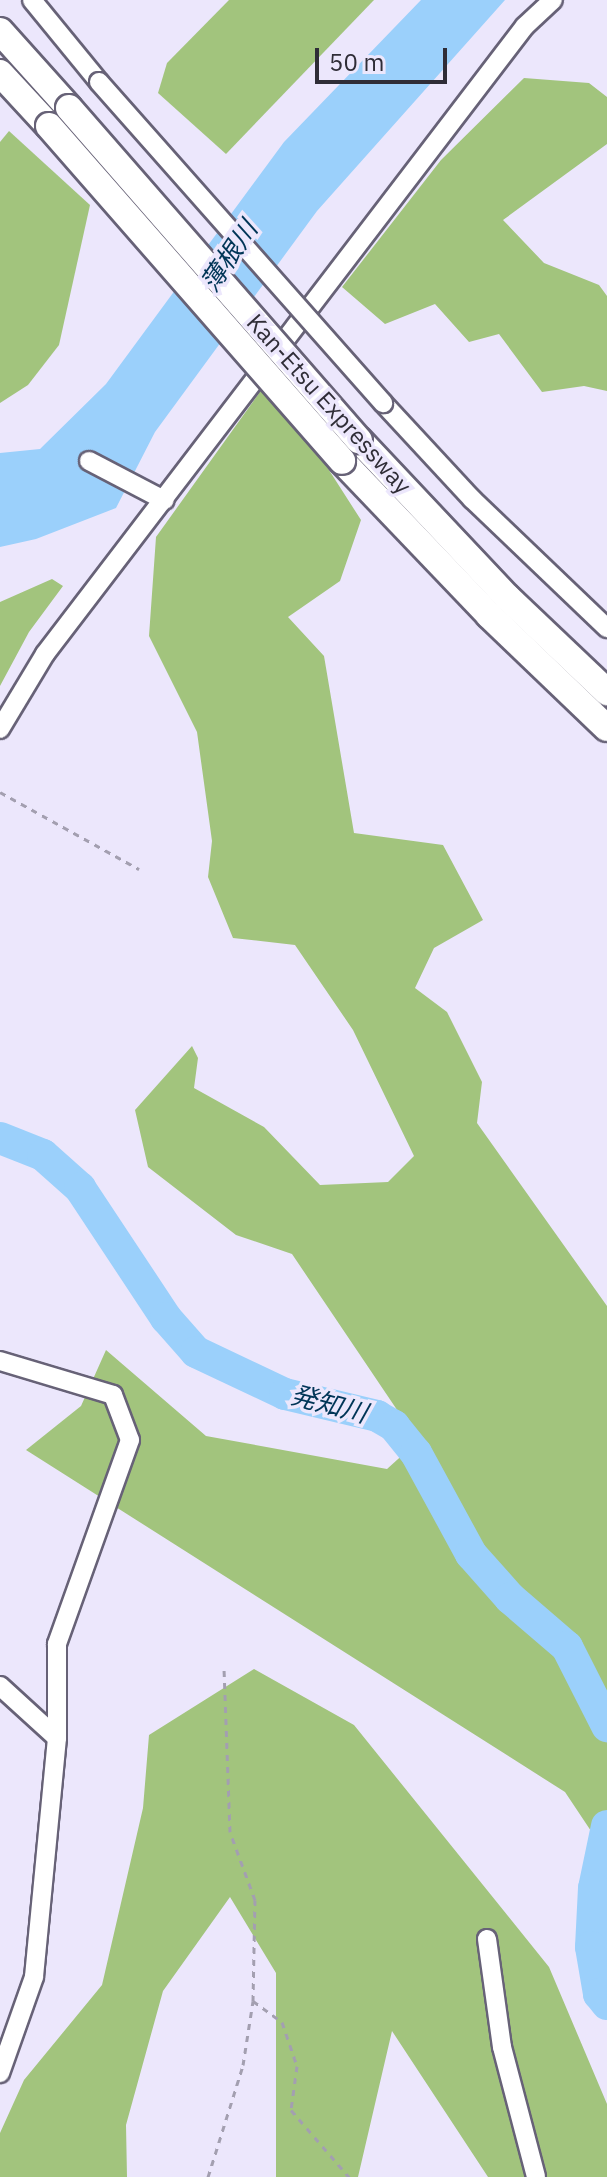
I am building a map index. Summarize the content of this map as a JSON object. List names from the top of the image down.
{
  "streets": {
    "highway": ["Kan-Etsu Expressway"]
  },
  "water": ["薄根川", "発知川"],
  "scale_bar": "50 m"
}
